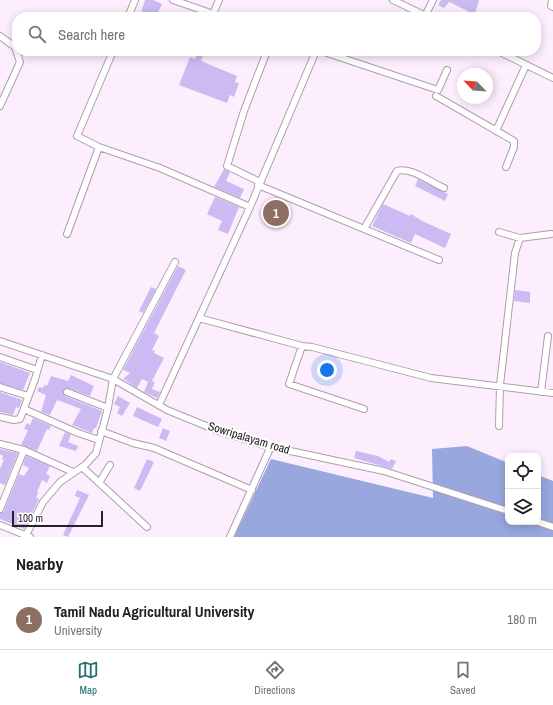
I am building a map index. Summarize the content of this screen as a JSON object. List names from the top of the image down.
{
  "streets": {
    "street": ["Sowripalayam road"]
  },
  "scale_bar": "100 m",
  "north": "top left",
  "page": {
    "search": "Search here",
    "pins": "1",
    "scale": "100 m",
    "heading": "Nearby",
    "list": [
      {
        "mark": "1",
        "name": "Tamil Nadu Agricultural University",
        "note": "University",
        "value": "180 m"
      }
    ],
    "nav": ["Map", "Directions", "Saved"]
  }
}
